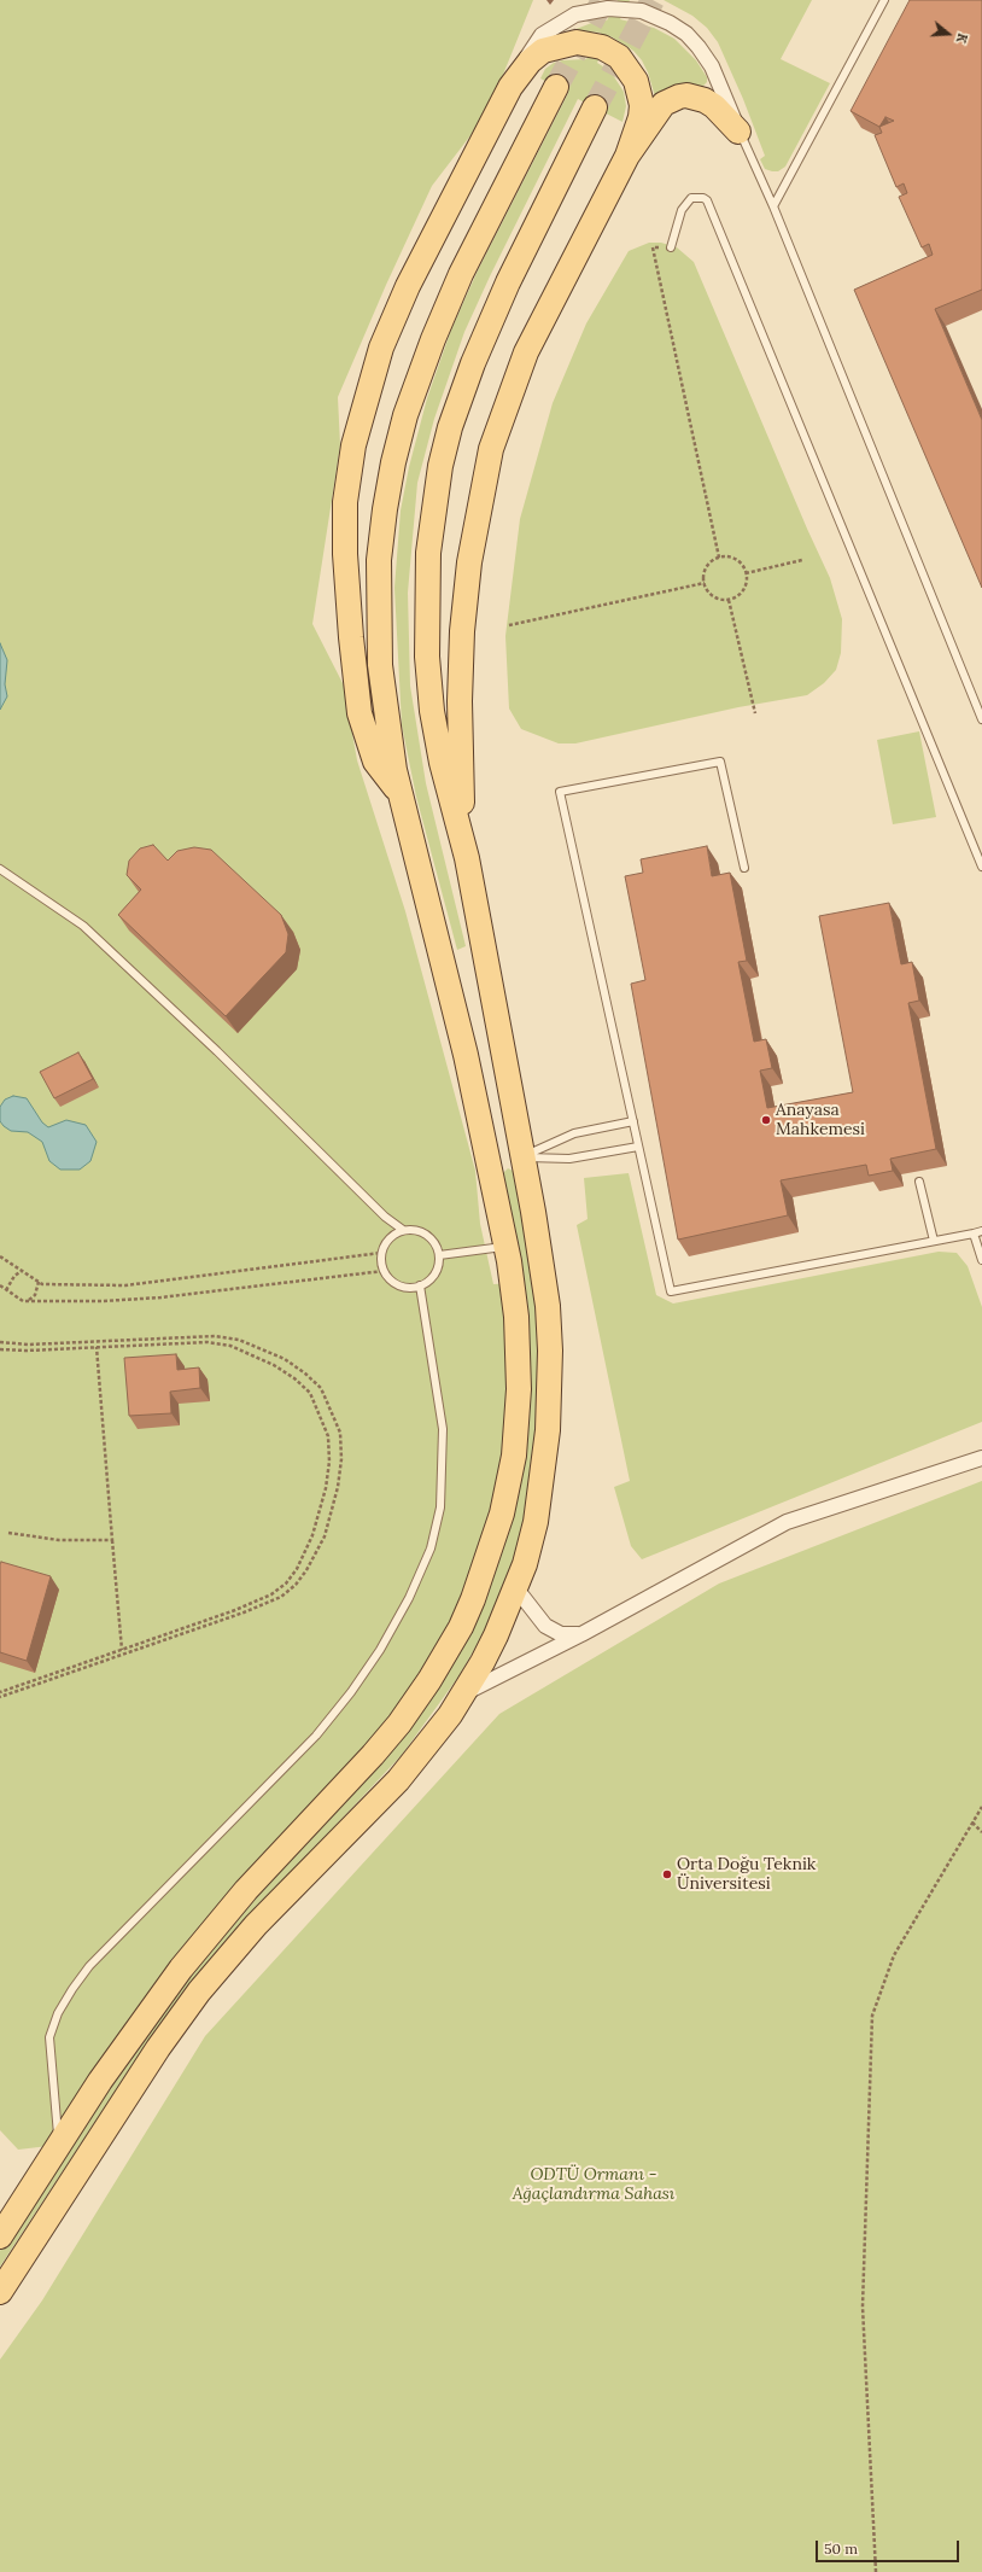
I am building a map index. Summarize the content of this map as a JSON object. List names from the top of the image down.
{
  "parks": ["ODTÜ Ormanı - Ağaçlandırma Sahası"],
  "places": ["Anayasa Mahkemesi", "Orta Doğu Teknik Üniversitesi"],
  "scale_bar": "50 m",
  "north": "right"
}
